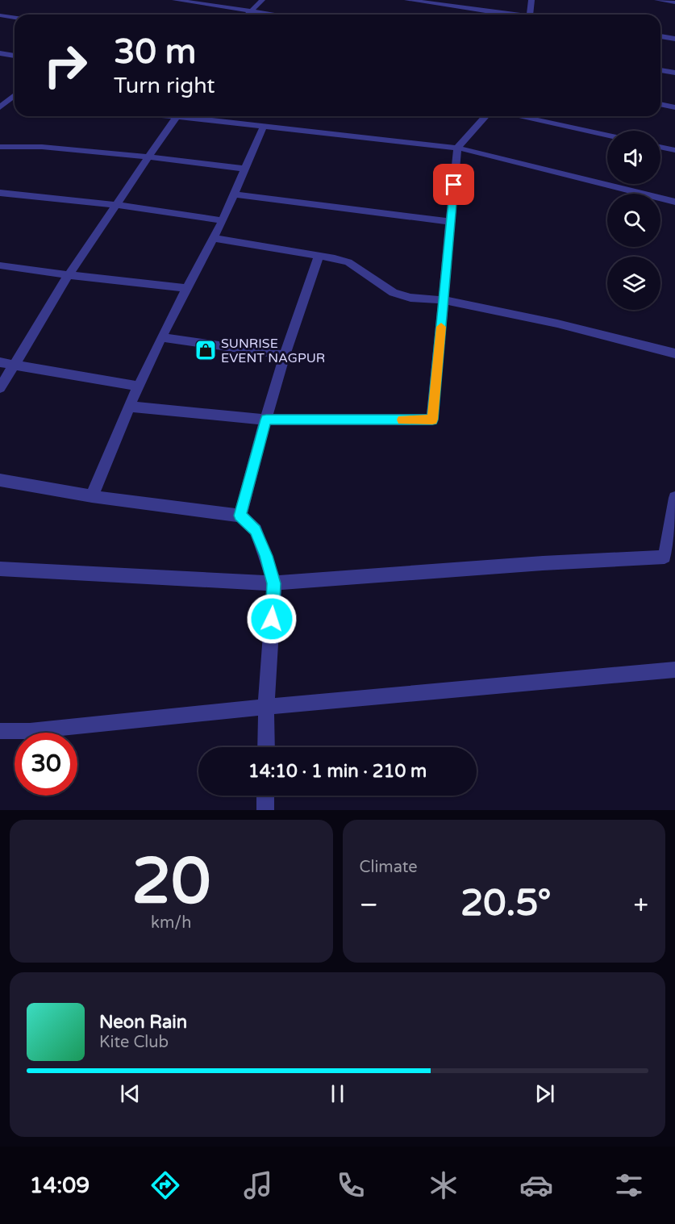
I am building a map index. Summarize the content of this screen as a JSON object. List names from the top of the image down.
{
  "places": {
    "shop": ["SUNRISE EVENT NAGPUR"]
  },
  "page": {
    "turn": ["30 m", "Turn right"],
    "limit": "30",
    "trip": "14:10 · 1 min · 210 m",
    "tile": [
      ["20", "km/h"],
      "Climate"
    ],
    "heat": ["−", "20.5°", "+"],
    "song": ["Neon Rain", "Kite Club"],
    "tabs": "14:09"
  }
}
